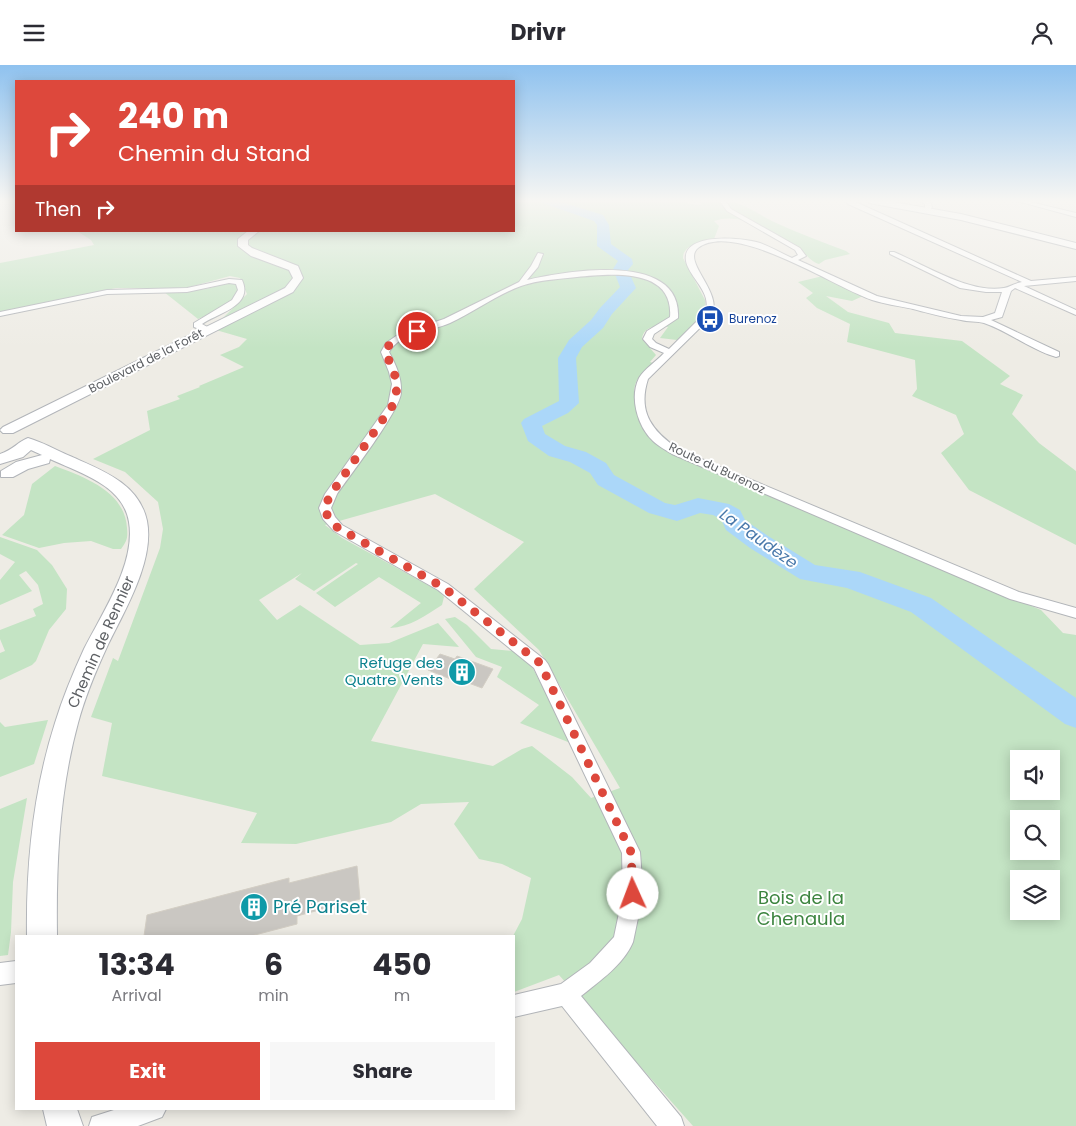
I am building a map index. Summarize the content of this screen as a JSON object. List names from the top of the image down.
{
  "streets": {
    "street": ["Boulevard de la Forêt", "Route du Burenoz", "Chemin de Rennier"]
  },
  "crossings": [
    ["Boulevard de la Forêt", "Chemin de Rennier"]
  ],
  "water": ["La Paudèze"],
  "parks": ["Bois de la Chenaula"],
  "places": {
    "bus stop": ["Burenoz"],
    "building": ["Refuge des Quatre Vents", "Pré Pariset"]
  },
  "page": {
    "header": "Drivr",
    "turn": ["240 m", "Chemin du Stand"],
    "then": "Then",
    "eta": [
      "13:34",
      "Arrival",
      "6",
      "min",
      "450",
      "m"
    ],
    "buttons": ["Exit", "Share"]
  }
}
